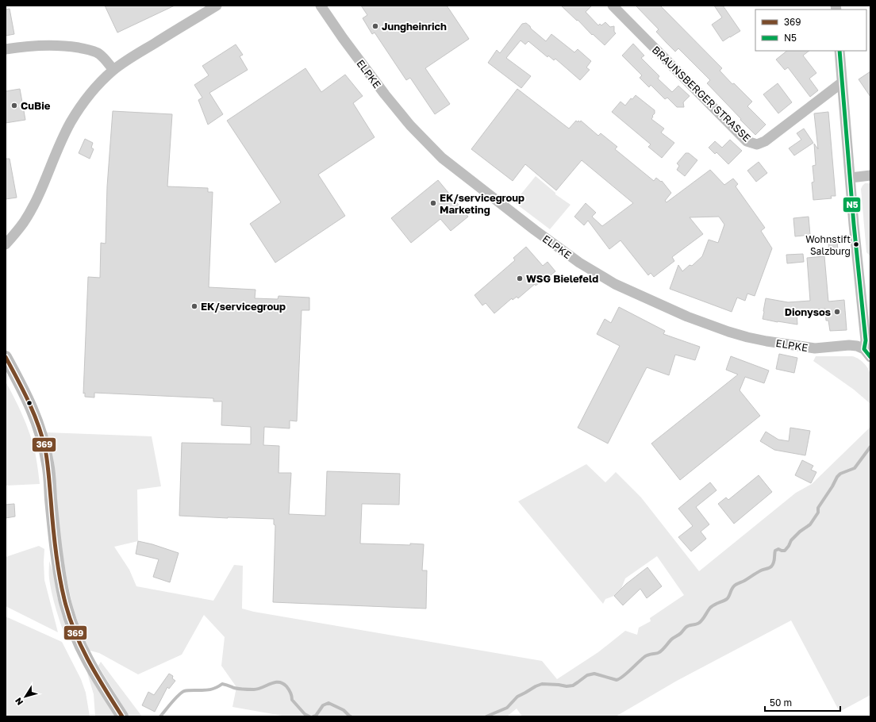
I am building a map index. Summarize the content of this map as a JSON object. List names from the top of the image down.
{
  "streets": {
    "street": ["ELPKE", "BRAUNSBERGER STRASSE"]
  },
  "places": [
    "Jungheinrich",
    "CuBie",
    "EK/servicegroup Marketing",
    "Wohnstift Salzburg",
    "WSG Bielefeld",
    "EK/servicegroup",
    "Dionysos"
  ],
  "lines": ["transit line N5", "transit line 369"],
  "legend": ["369", "N5"],
  "scale_bar": "50 m",
  "north": "bottom left"
}
